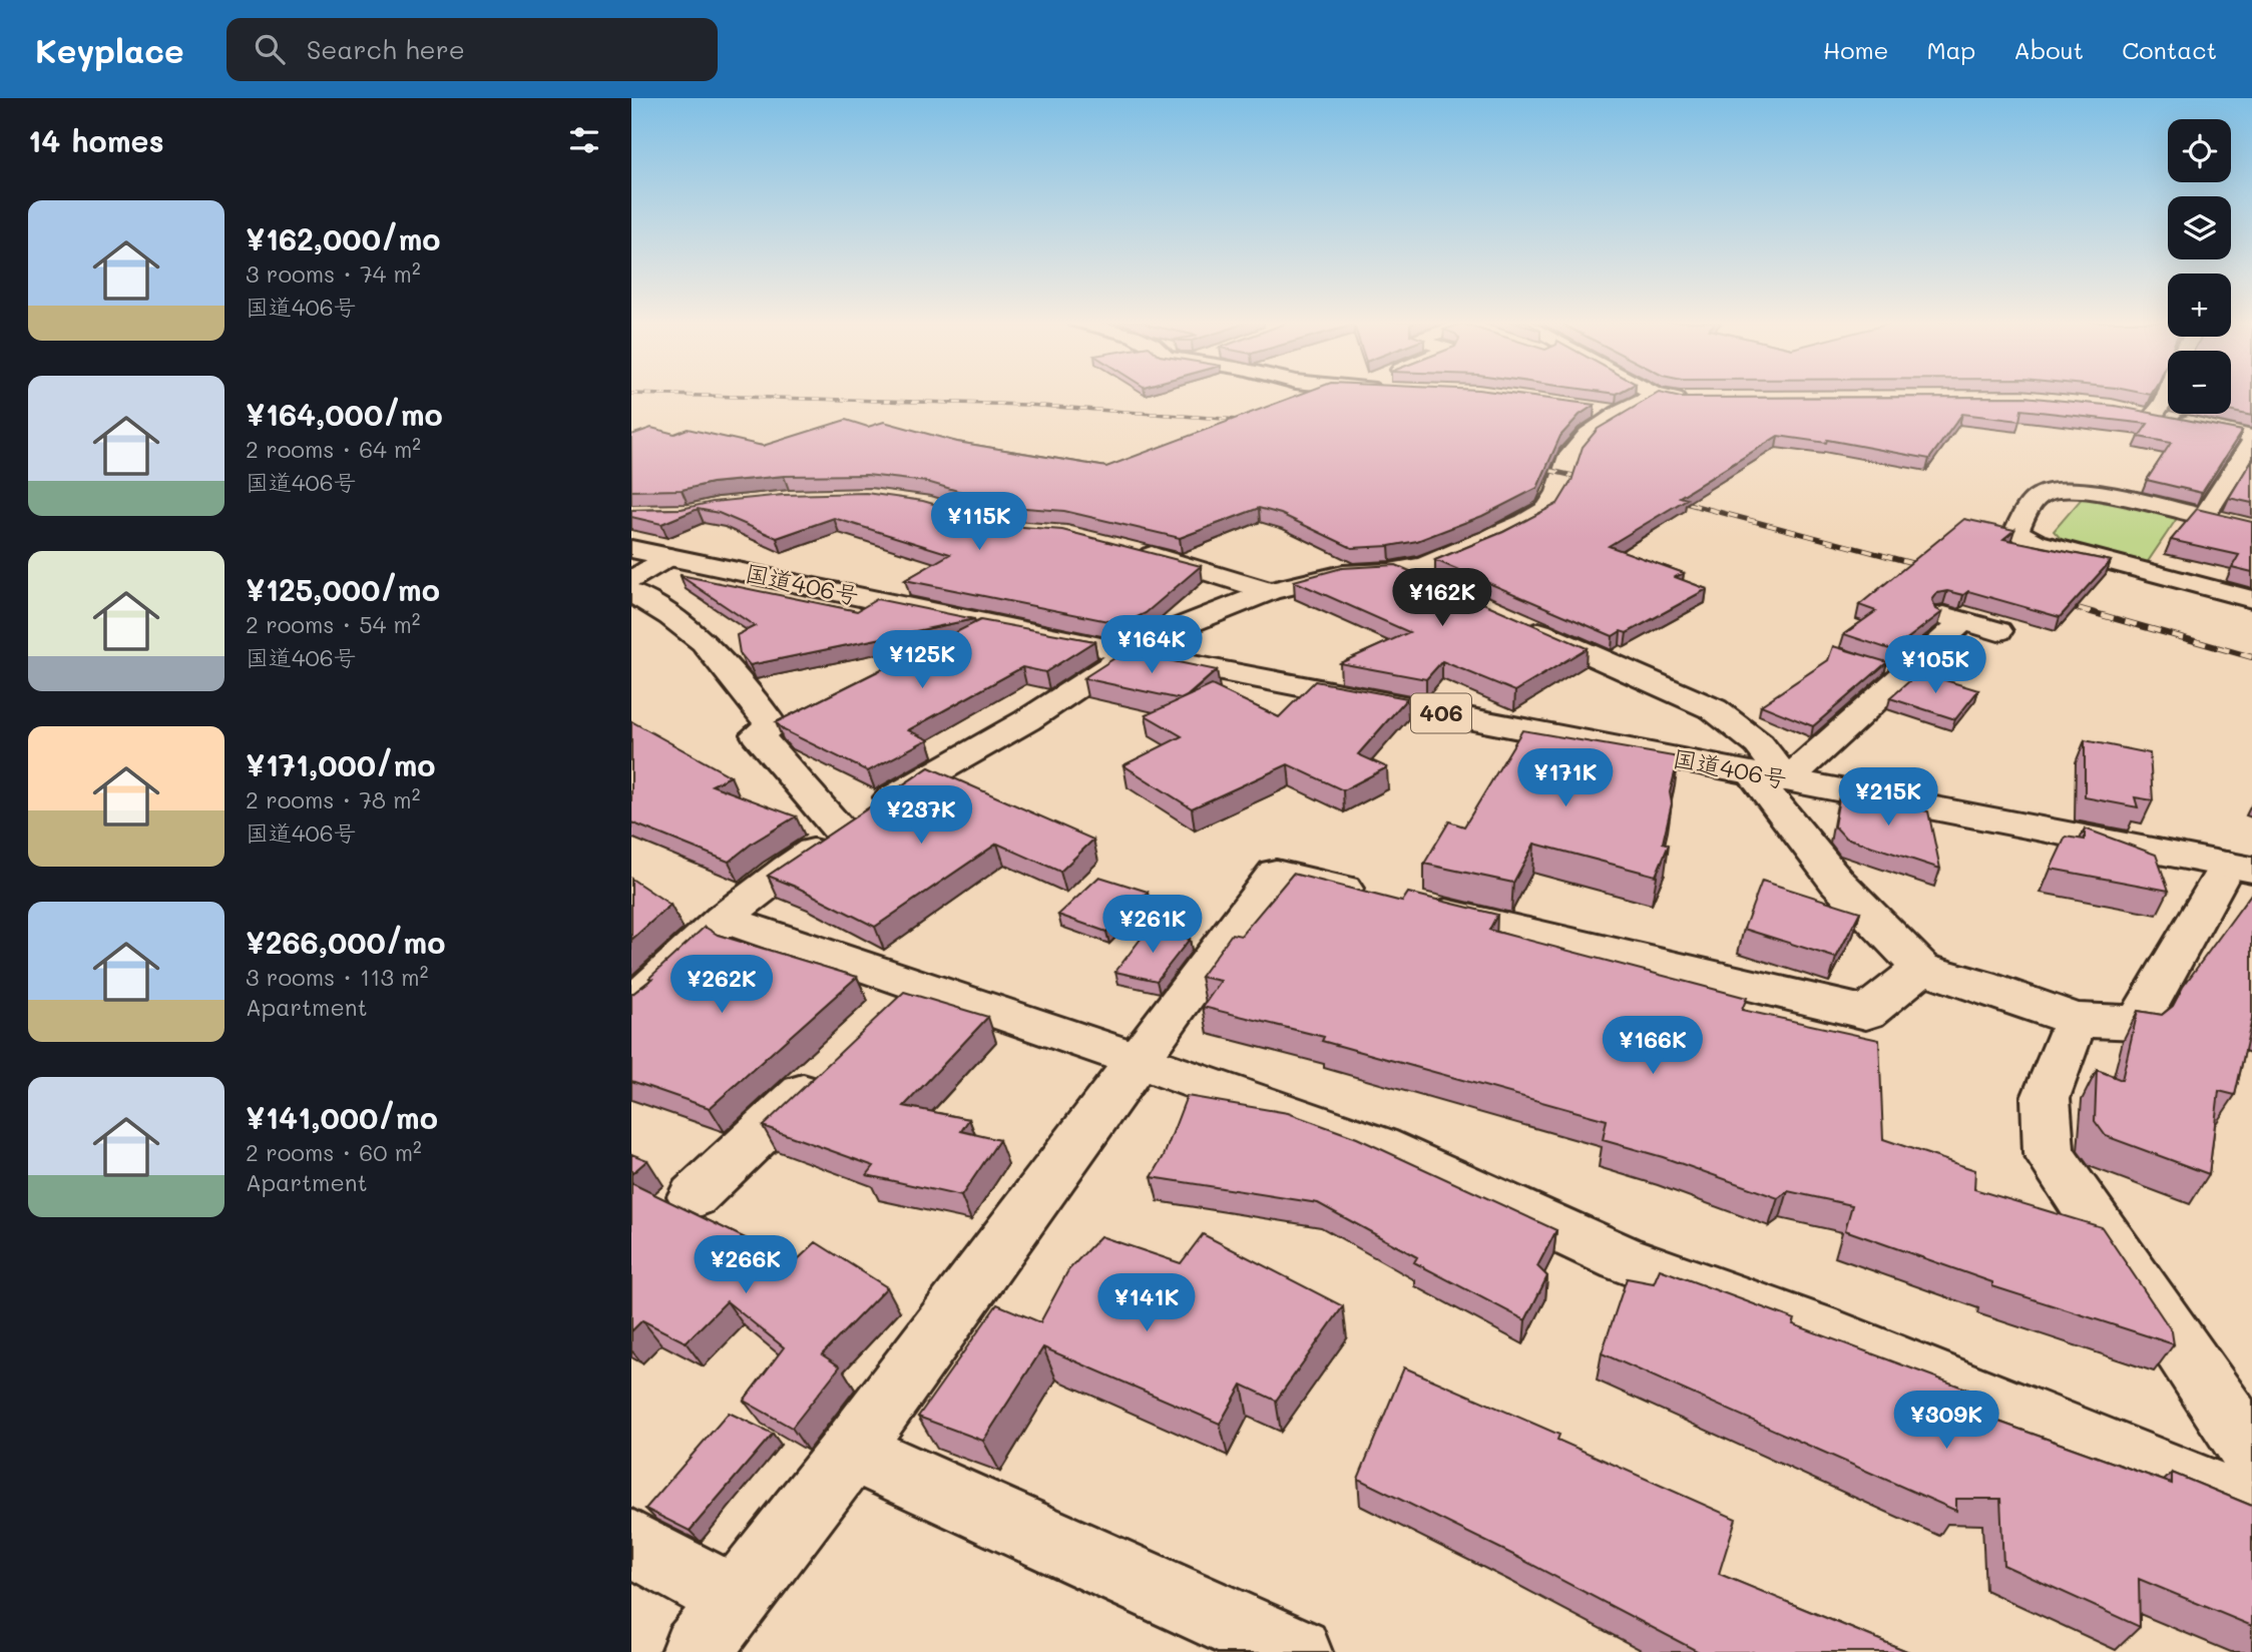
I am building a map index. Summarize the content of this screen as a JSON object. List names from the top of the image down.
{
  "streets": {
    "main road": ["国道406号", "406"]
  },
  "page": {
    "header": "Keyplace",
    "search": "Search here",
    "nav": [
      "Home",
      "Map",
      "About",
      "Contact"
    ],
    "heading": "14 homes",
    "map_buttons": ["+", "−"],
    "list": [
      {
        "name": "¥162,000/mo",
        "note": "3 rooms · 74 m² · 国道406号"
      },
      {
        "name": "¥164,000/mo",
        "note": "2 rooms · 64 m² · 国道406号"
      },
      {
        "name": "¥125,000/mo",
        "note": "2 rooms · 54 m² · 国道406号"
      },
      {
        "name": "¥171,000/mo",
        "note": "2 rooms · 78 m² · 国道406号"
      },
      {
        "name": "¥266,000/mo",
        "note": "3 rooms · 113 m² · Apartment"
      },
      {
        "name": "¥141,000/mo",
        "note": "2 rooms · 60 m² · Apartment"
      }
    ],
    "price": [
      "¥115K",
      "¥162K",
      "¥164K",
      "¥125K",
      "¥105K",
      "¥171K",
      "¥215K",
      "¥237K",
      "¥261K",
      "¥262K",
      "¥166K",
      "¥266K",
      "¥141K",
      "¥309K"
    ]
  }
}
